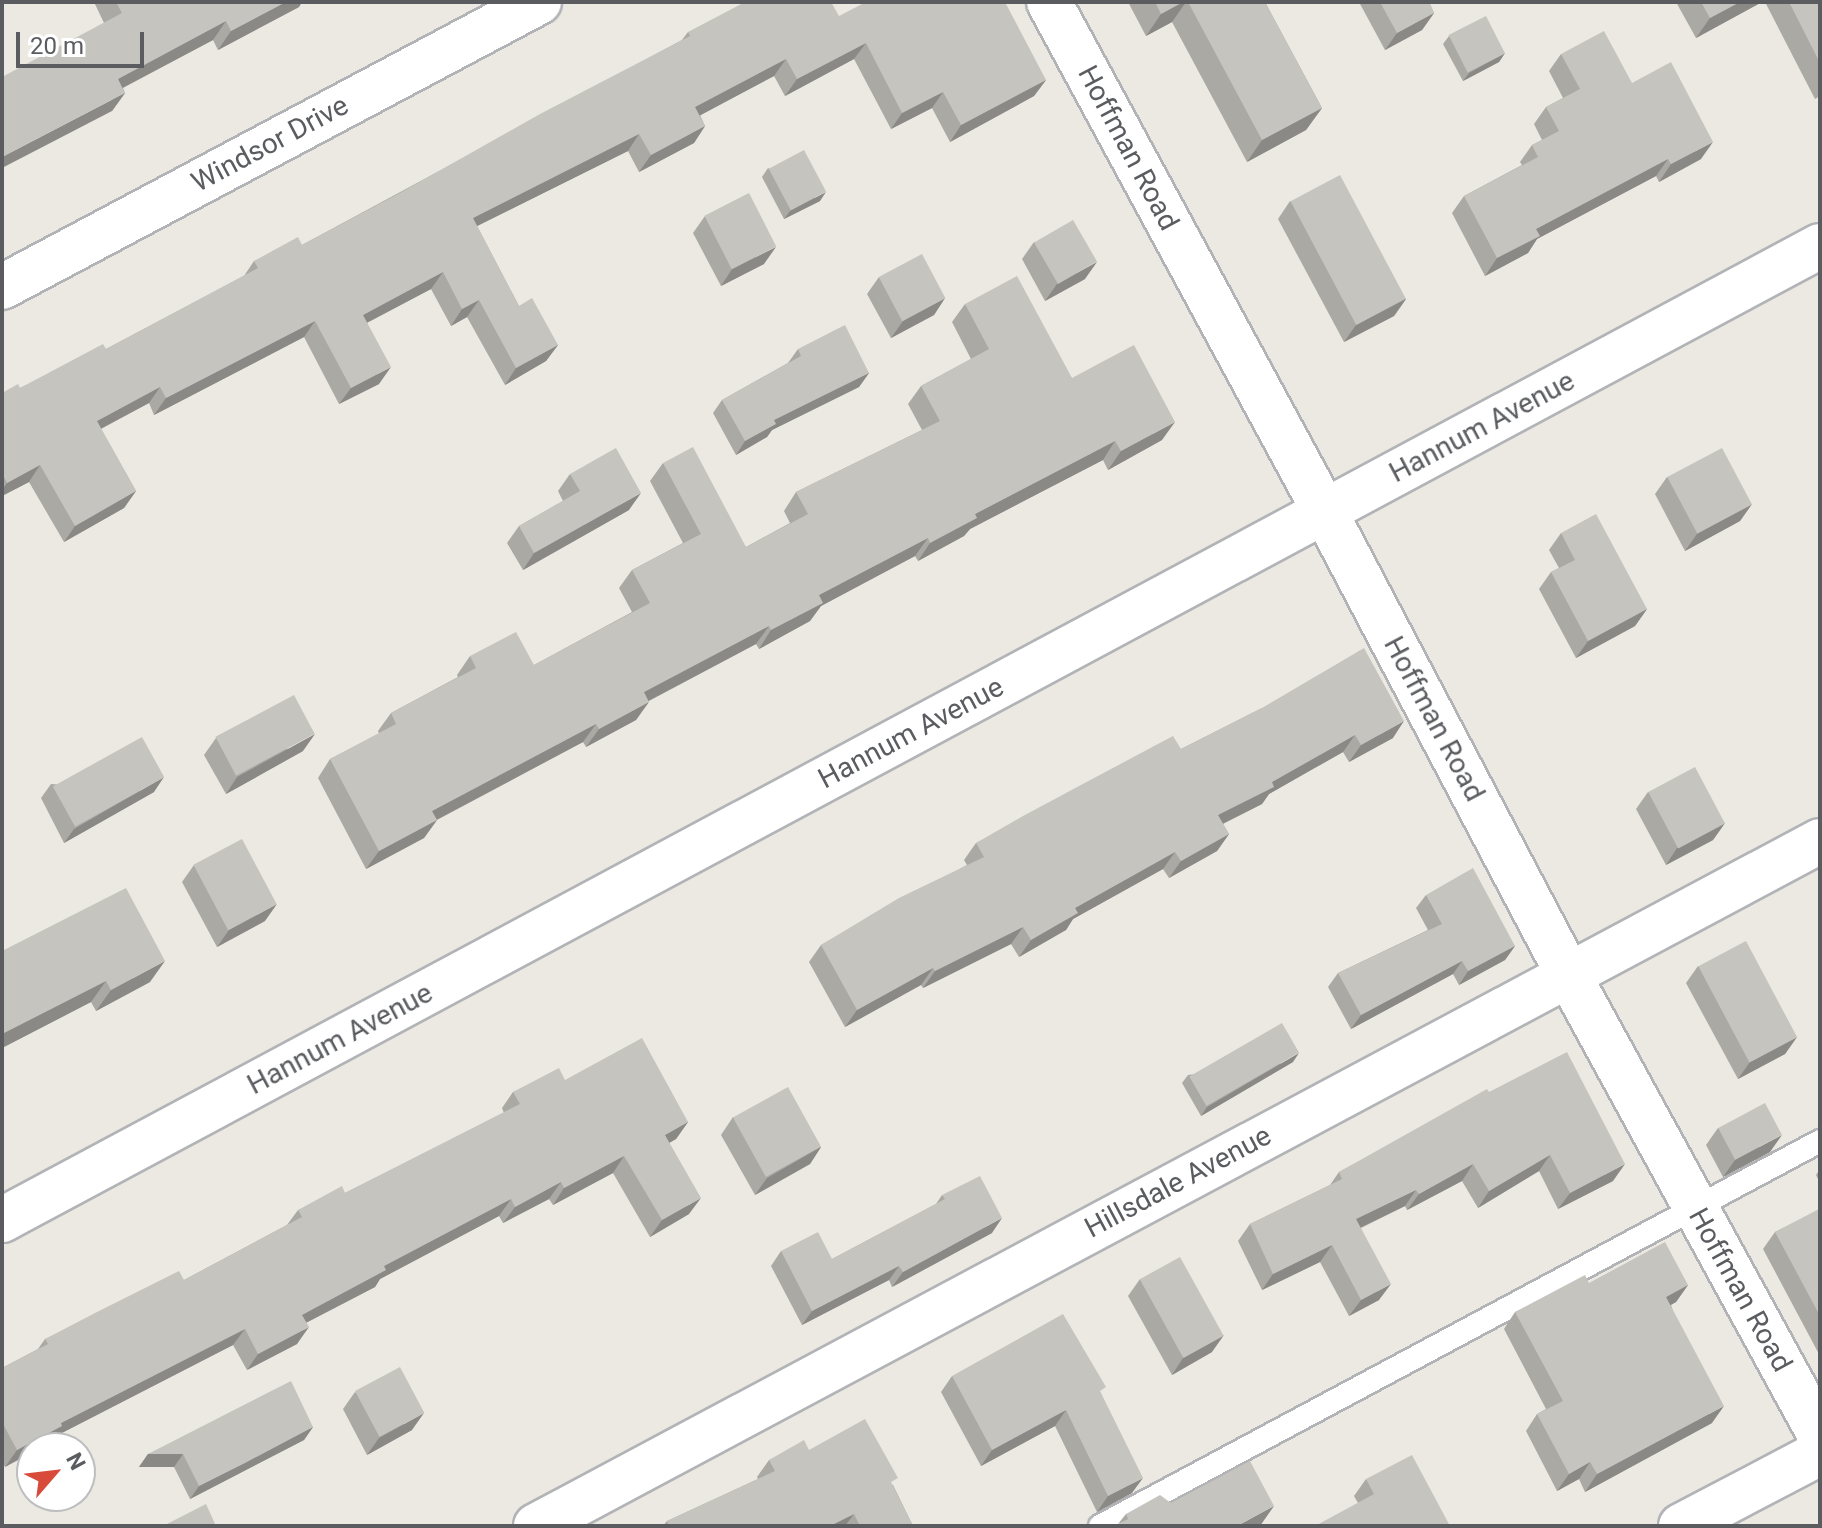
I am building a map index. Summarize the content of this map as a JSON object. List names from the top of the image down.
{
  "streets": {
    "street": [
      "Windsor Drive",
      "Hoffman Road",
      "Hannum Avenue",
      "Hillsdale Avenue"
    ]
  },
  "crossings": [
    ["Hoffman Road", "Hannum Avenue"],
    ["Hoffman Road", "Hillsdale Avenue"]
  ],
  "scale_bar": "20 m",
  "north": "top right"
}
